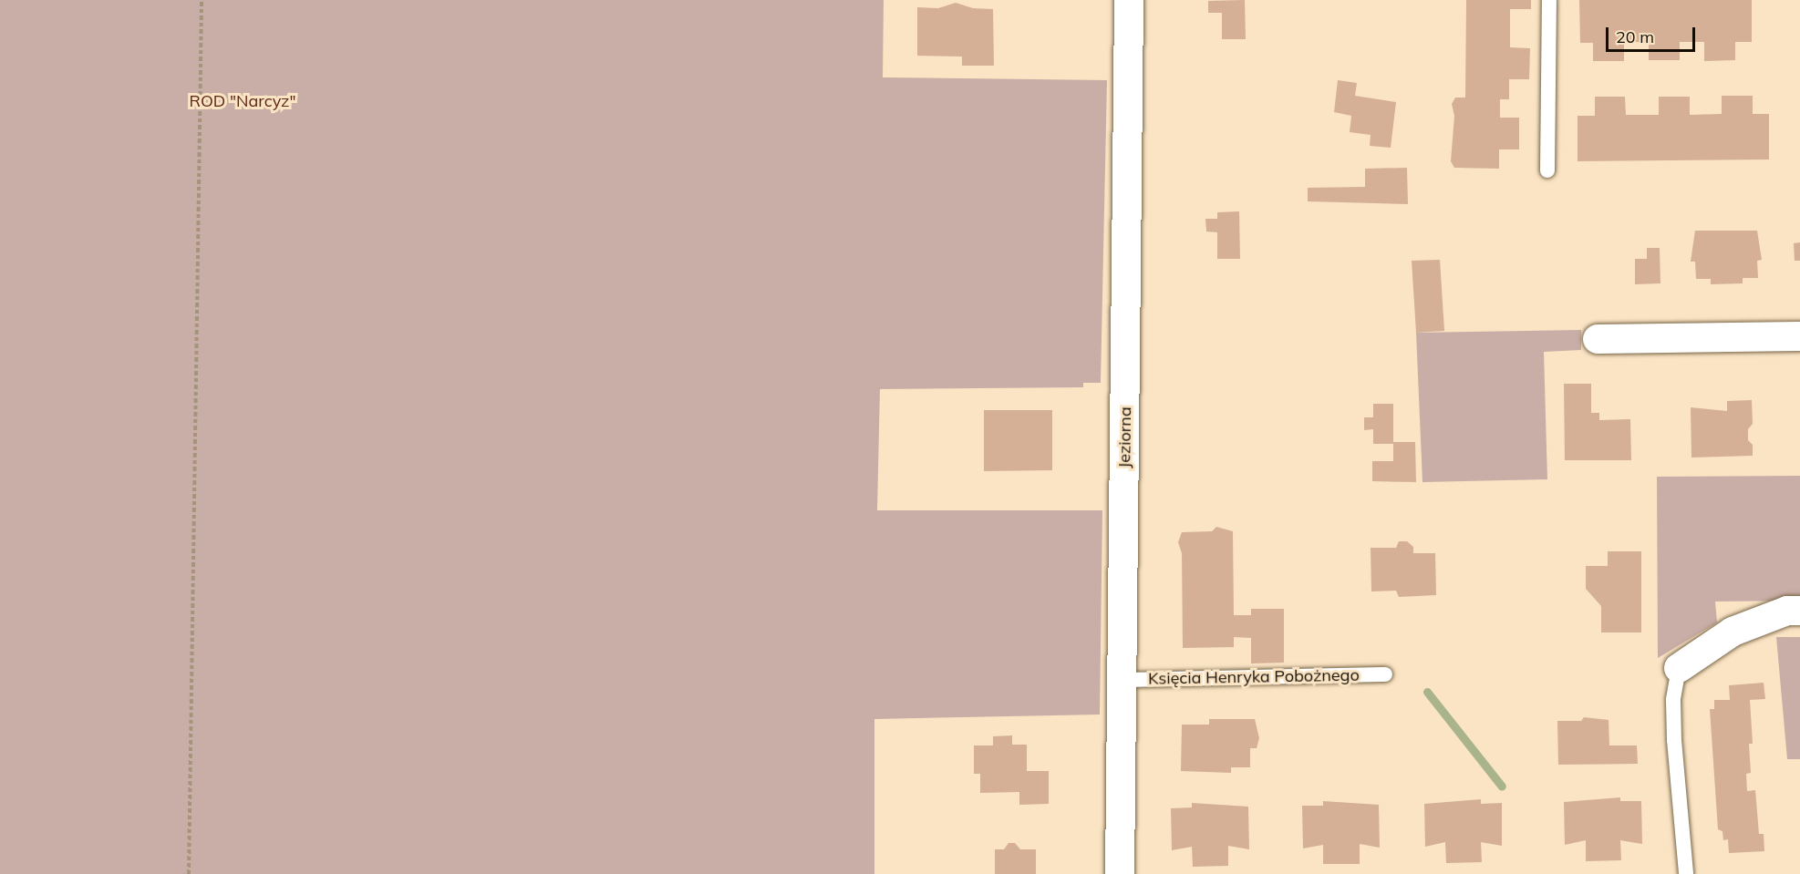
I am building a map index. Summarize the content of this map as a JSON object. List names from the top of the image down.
{
  "streets": {
    "street": ["Jeziorna"],
    "lane": ["Księcia Henryka Pobożnego"]
  },
  "crossings": [
    ["Jeziorna", "Księcia Henryka Pobożnego"]
  ],
  "parks": ["ROD \"Narcyz\""],
  "scale_bar": "20 m"
}
